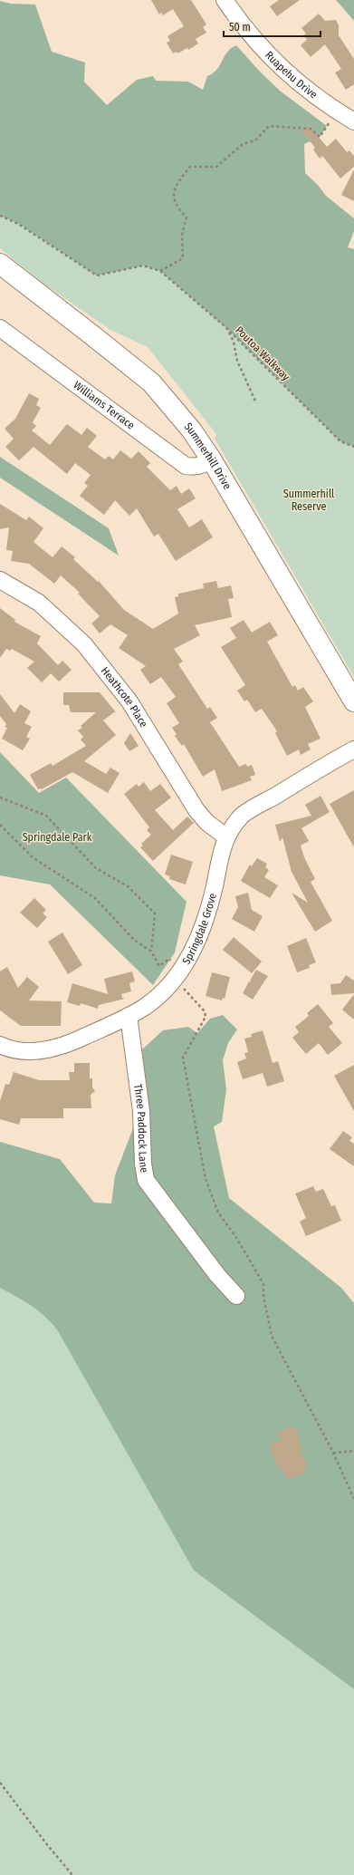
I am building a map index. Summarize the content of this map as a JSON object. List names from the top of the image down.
{
  "streets": {
    "main road": ["Summerhill Drive"],
    "street": [
      "Ruapehu Drive",
      "Williams Terrace",
      "Heathcote Place",
      "Springdale Grove",
      "Three Paddock Lane"
    ],
    "path": ["Poutoa Walkway"]
  },
  "crossings": [
    ["Williams Terrace", "Summerhill Drive"],
    ["Heathcote Place", "Springdale Grove"],
    ["Springdale Grove", "Three Paddock Lane"]
  ],
  "parks": ["Summerhill Reserve", "Springdale Park"],
  "scale_bar": "50 m"
}
